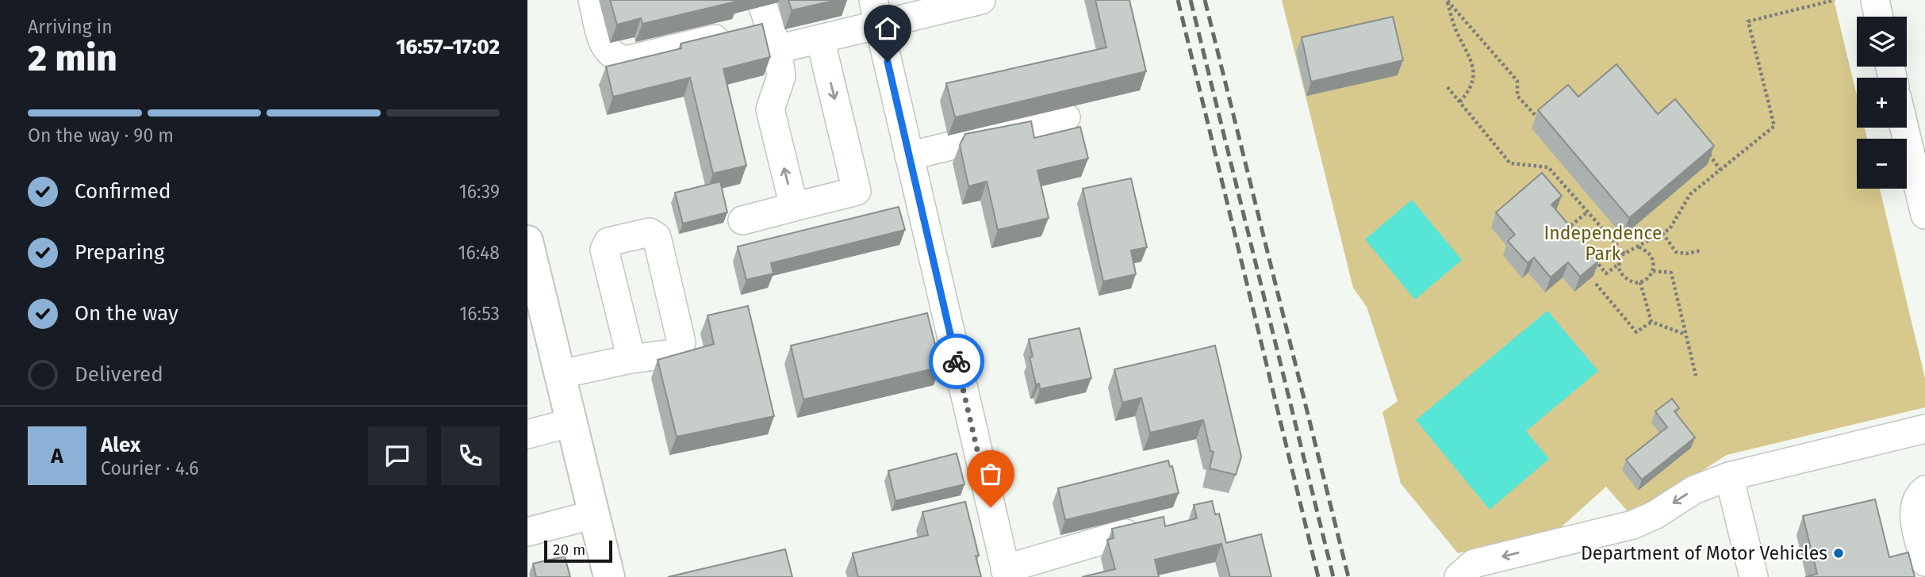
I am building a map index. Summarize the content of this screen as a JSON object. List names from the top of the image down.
{
  "parks": ["Independence Park"],
  "places": ["Department of Motor Vehicles"],
  "scale_bar": "20 m",
  "page": {
    "heading": ["2 min", "Arriving in", "16:57–17:02"],
    "panel": ["Alex", "Courier · 4.6"],
    "map_buttons": ["+", "−"],
    "bar": "On the way · 90 m",
    "list": [
      ["Confirmed", "16:39"],
      ["Preparing", "16:48"],
      ["On the way", "16:53"],
      "Delivered"
    ],
    "round": "A",
    "scale": "20 m"
  }
}
